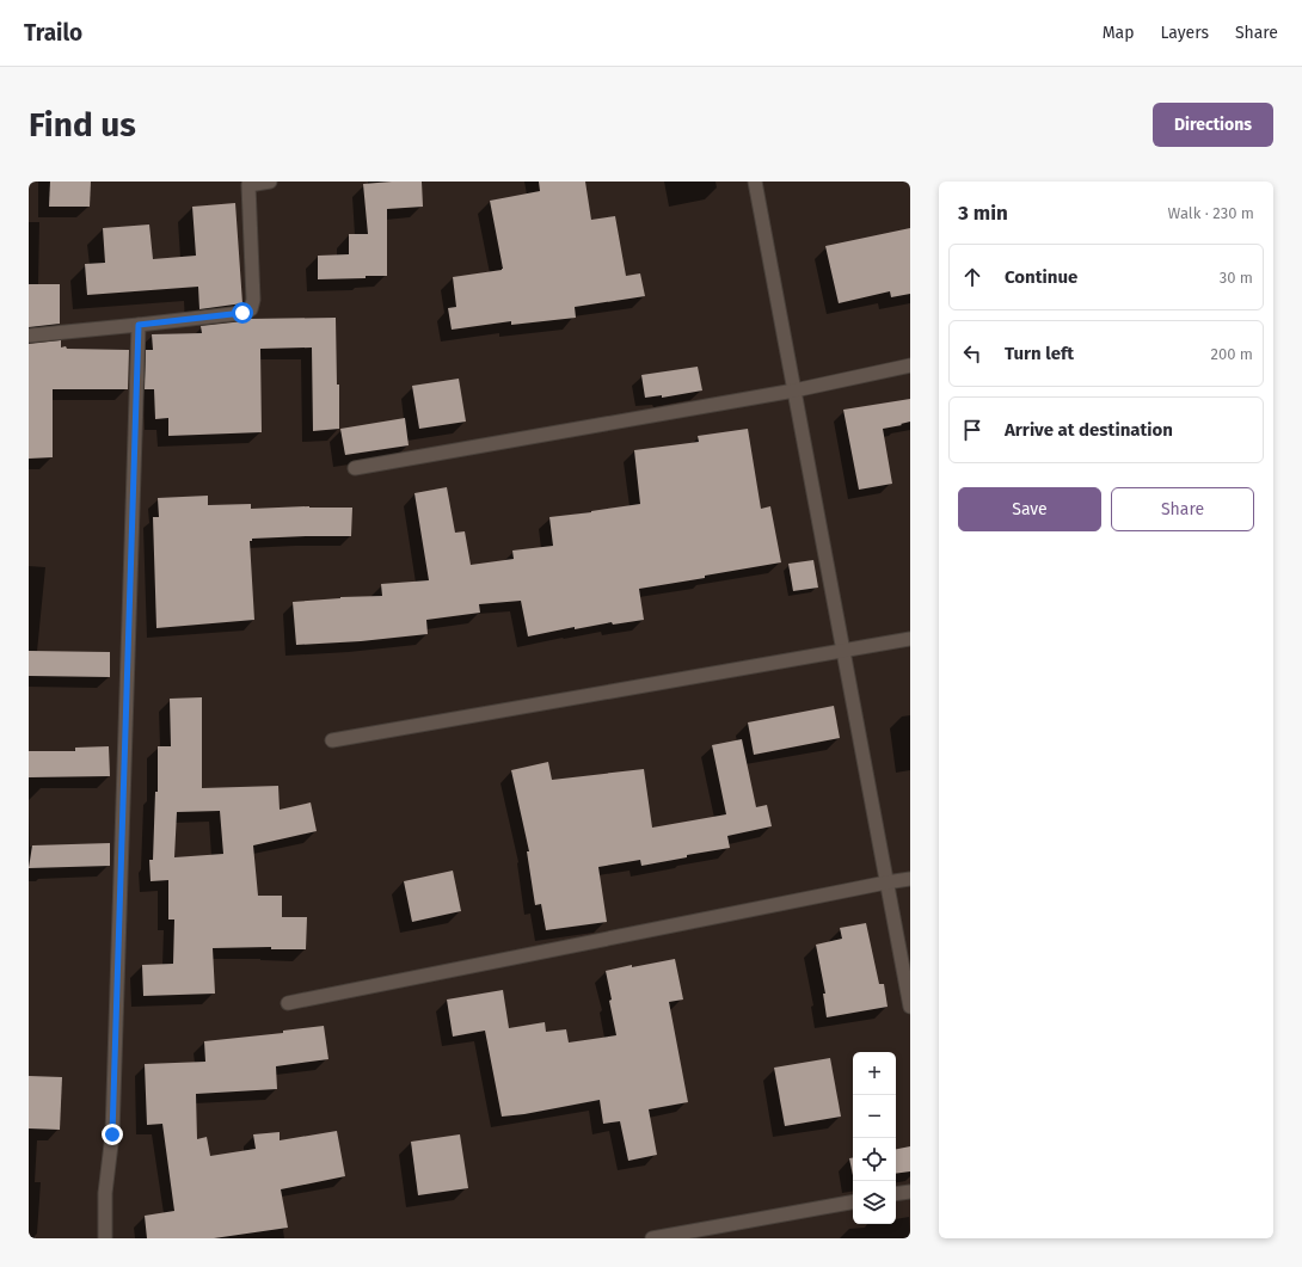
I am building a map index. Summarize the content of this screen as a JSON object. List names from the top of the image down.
{
  "page": {
    "header": "Trailo",
    "nav": ["Map", "Layers", "Share"],
    "buttons": [
      "Directions",
      ["Save", "Share"]
    ],
    "title": "Find us",
    "heading": ["3 min", "Walk · 230 m"],
    "list": [
      ["Continue", "30 m"],
      ["Turn left", "200 m"],
      "Arrive at destination"
    ],
    "map_buttons": ["+", "−"]
  }
}
